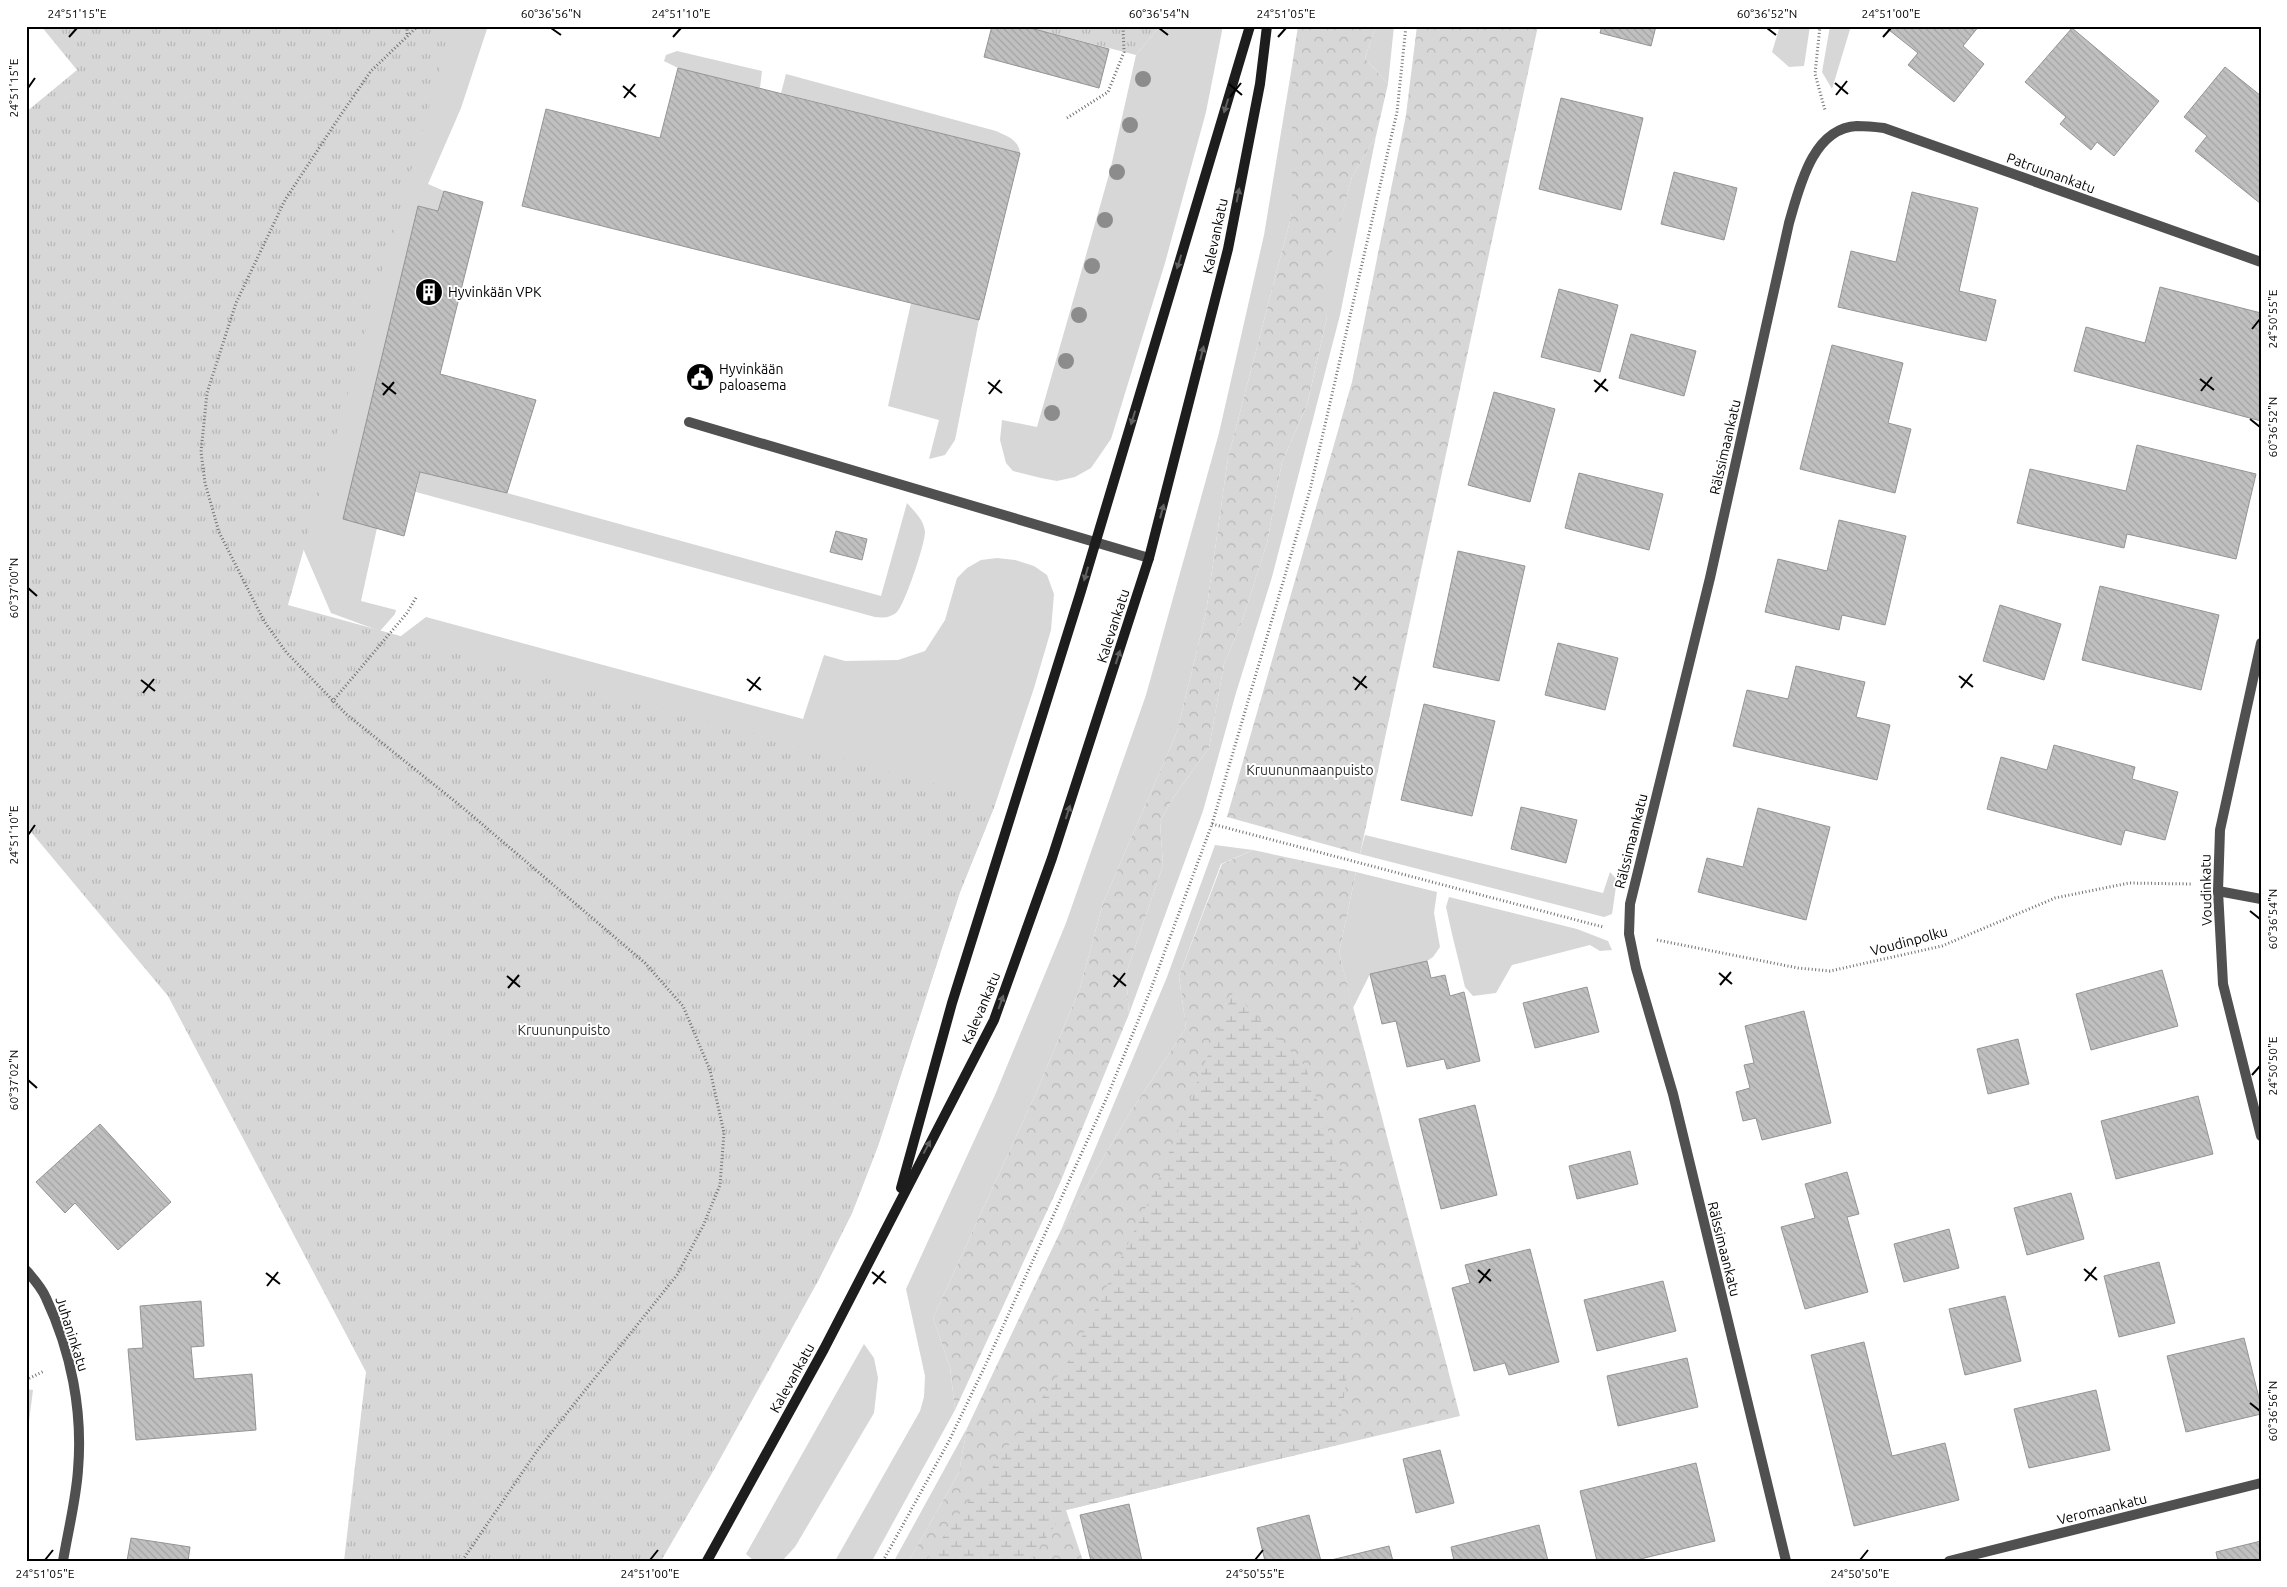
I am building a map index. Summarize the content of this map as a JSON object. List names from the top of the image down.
{
  "streets": {
    "main road": ["Kalevankatu"],
    "street": [
      "Patruunankatu",
      "Rälssimaankatu",
      "Voudinkatu",
      "Juhaninkatu",
      "Veromaankatu"
    ],
    "path": ["Voudinpolku"]
  },
  "crossings": [
    ["Patruunankatu", "Rälssimaankatu"],
    ["Rälssimaankatu", "Voudinpolku"],
    ["Voudinkatu", "Voudinpolku"]
  ],
  "parks": ["Kruununmaanpuisto", "Kruununpuisto"],
  "places": {
    "building": ["Hyvinkään VPK"],
    "public building": ["Hyvinkään paloasema"]
  },
  "coordinates": [
    "24°51'15\"E",
    "60°36'56\"N",
    "24°51'10\"E",
    "60°36'54\"N",
    "24°51'05\"E",
    "60°36'52\"N",
    "24°51'00\"E",
    "24°50'55\"E",
    "60°37'00\"N",
    "24°50'50\"E",
    "60°37'02\"N"
  ]
}
